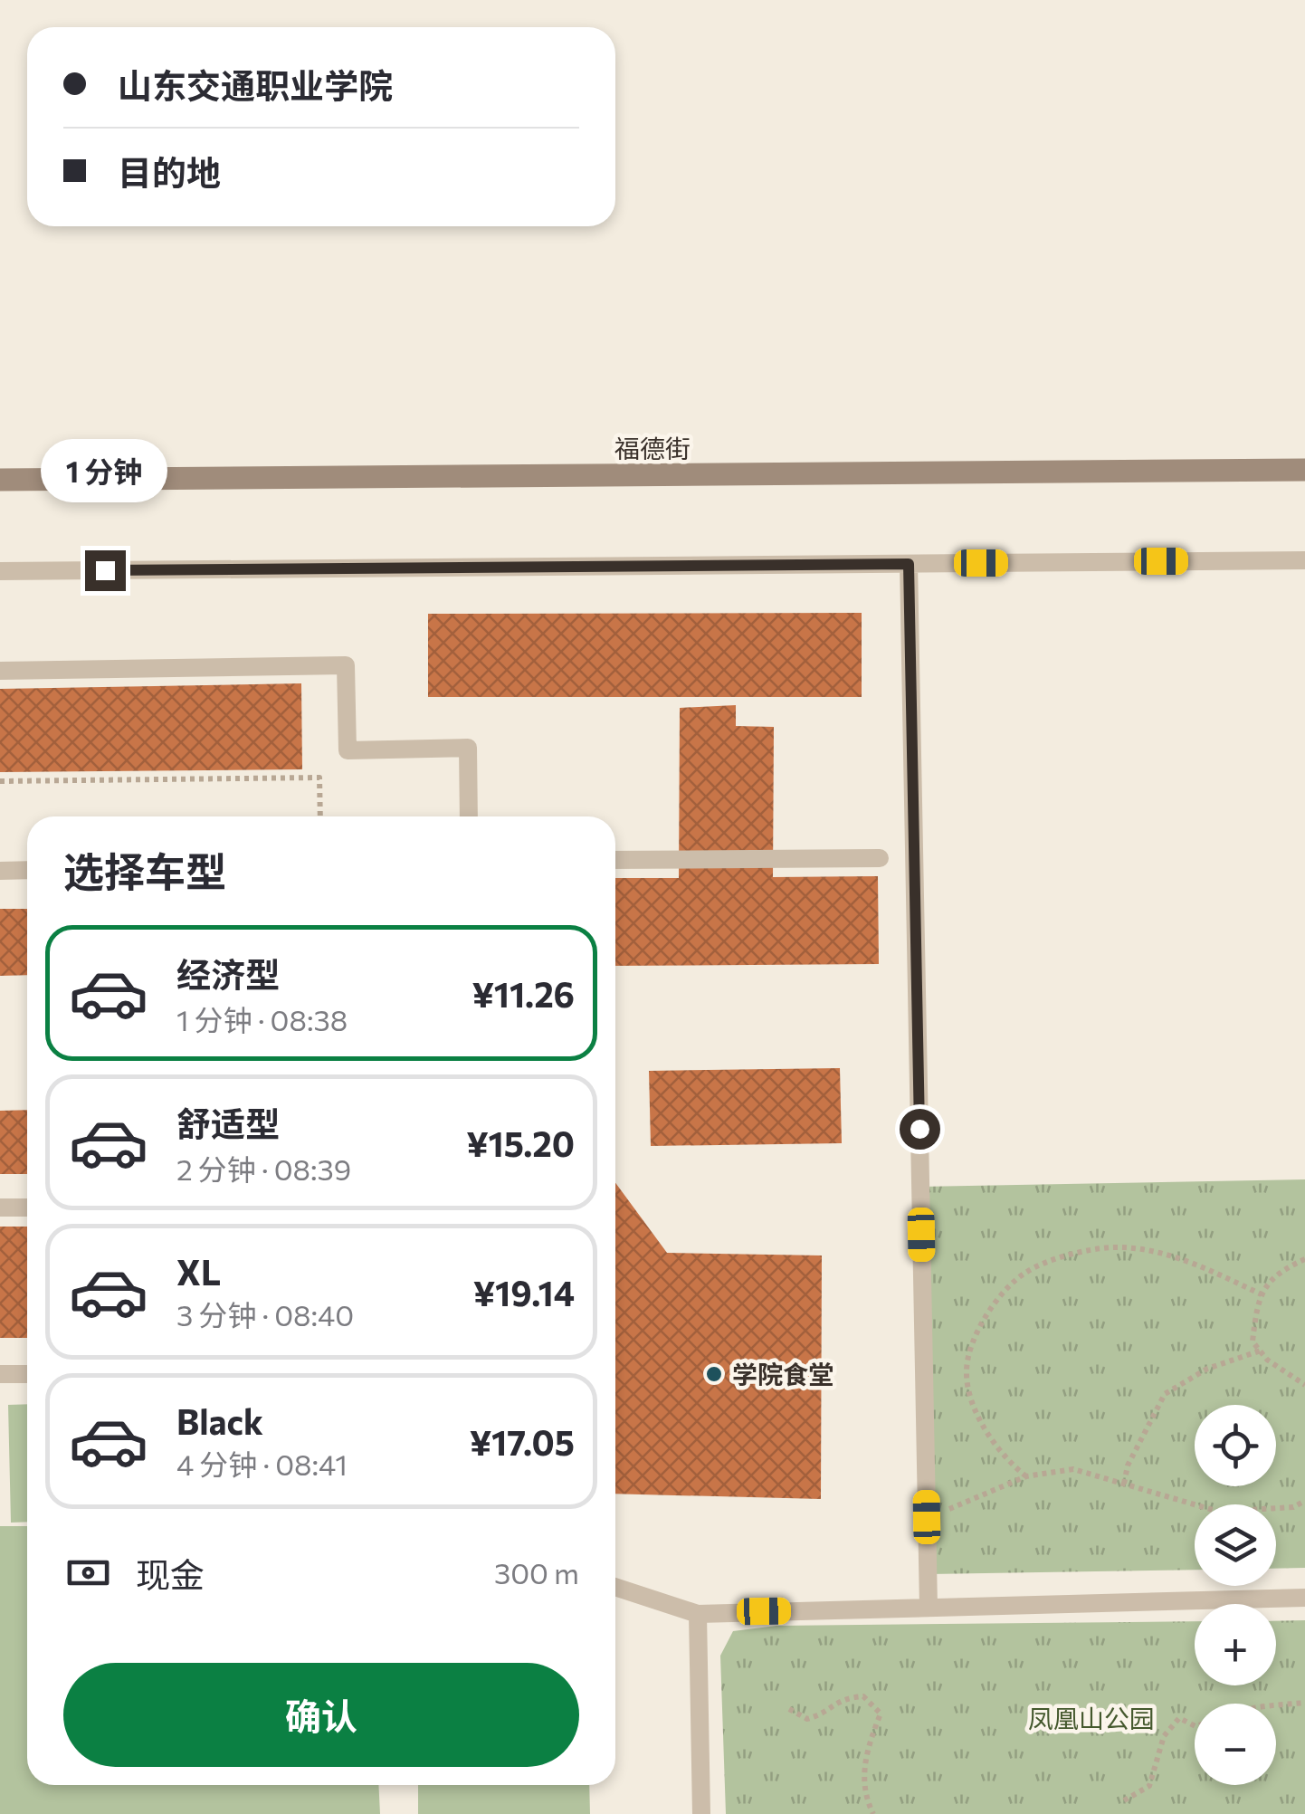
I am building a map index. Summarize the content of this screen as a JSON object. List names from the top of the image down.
{
  "streets": {
    "street": ["福德街"]
  },
  "parks": ["凤凰山公园"],
  "places": ["学院食堂"],
  "page": {
    "banner": ["山东交通职业学院", "目的地"],
    "bubble": "1 分钟",
    "heading": "选择车型",
    "list": [
      {
        "name": "经济型",
        "note": "1 分钟 · 08:38",
        "value": "¥11.26"
      },
      {
        "name": "舒适型",
        "note": "2 分钟 · 08:39",
        "value": "¥15.20"
      },
      {
        "name": "XL",
        "note": "3 分钟 · 08:40",
        "value": "¥19.14"
      },
      {
        "name": "Black",
        "note": "4 分钟 · 08:41",
        "value": "¥17.05"
      }
    ],
    "map_buttons": ["+", "−"],
    "pay": ["现金", "300 m"],
    "buttons": "确认"
  }
}
